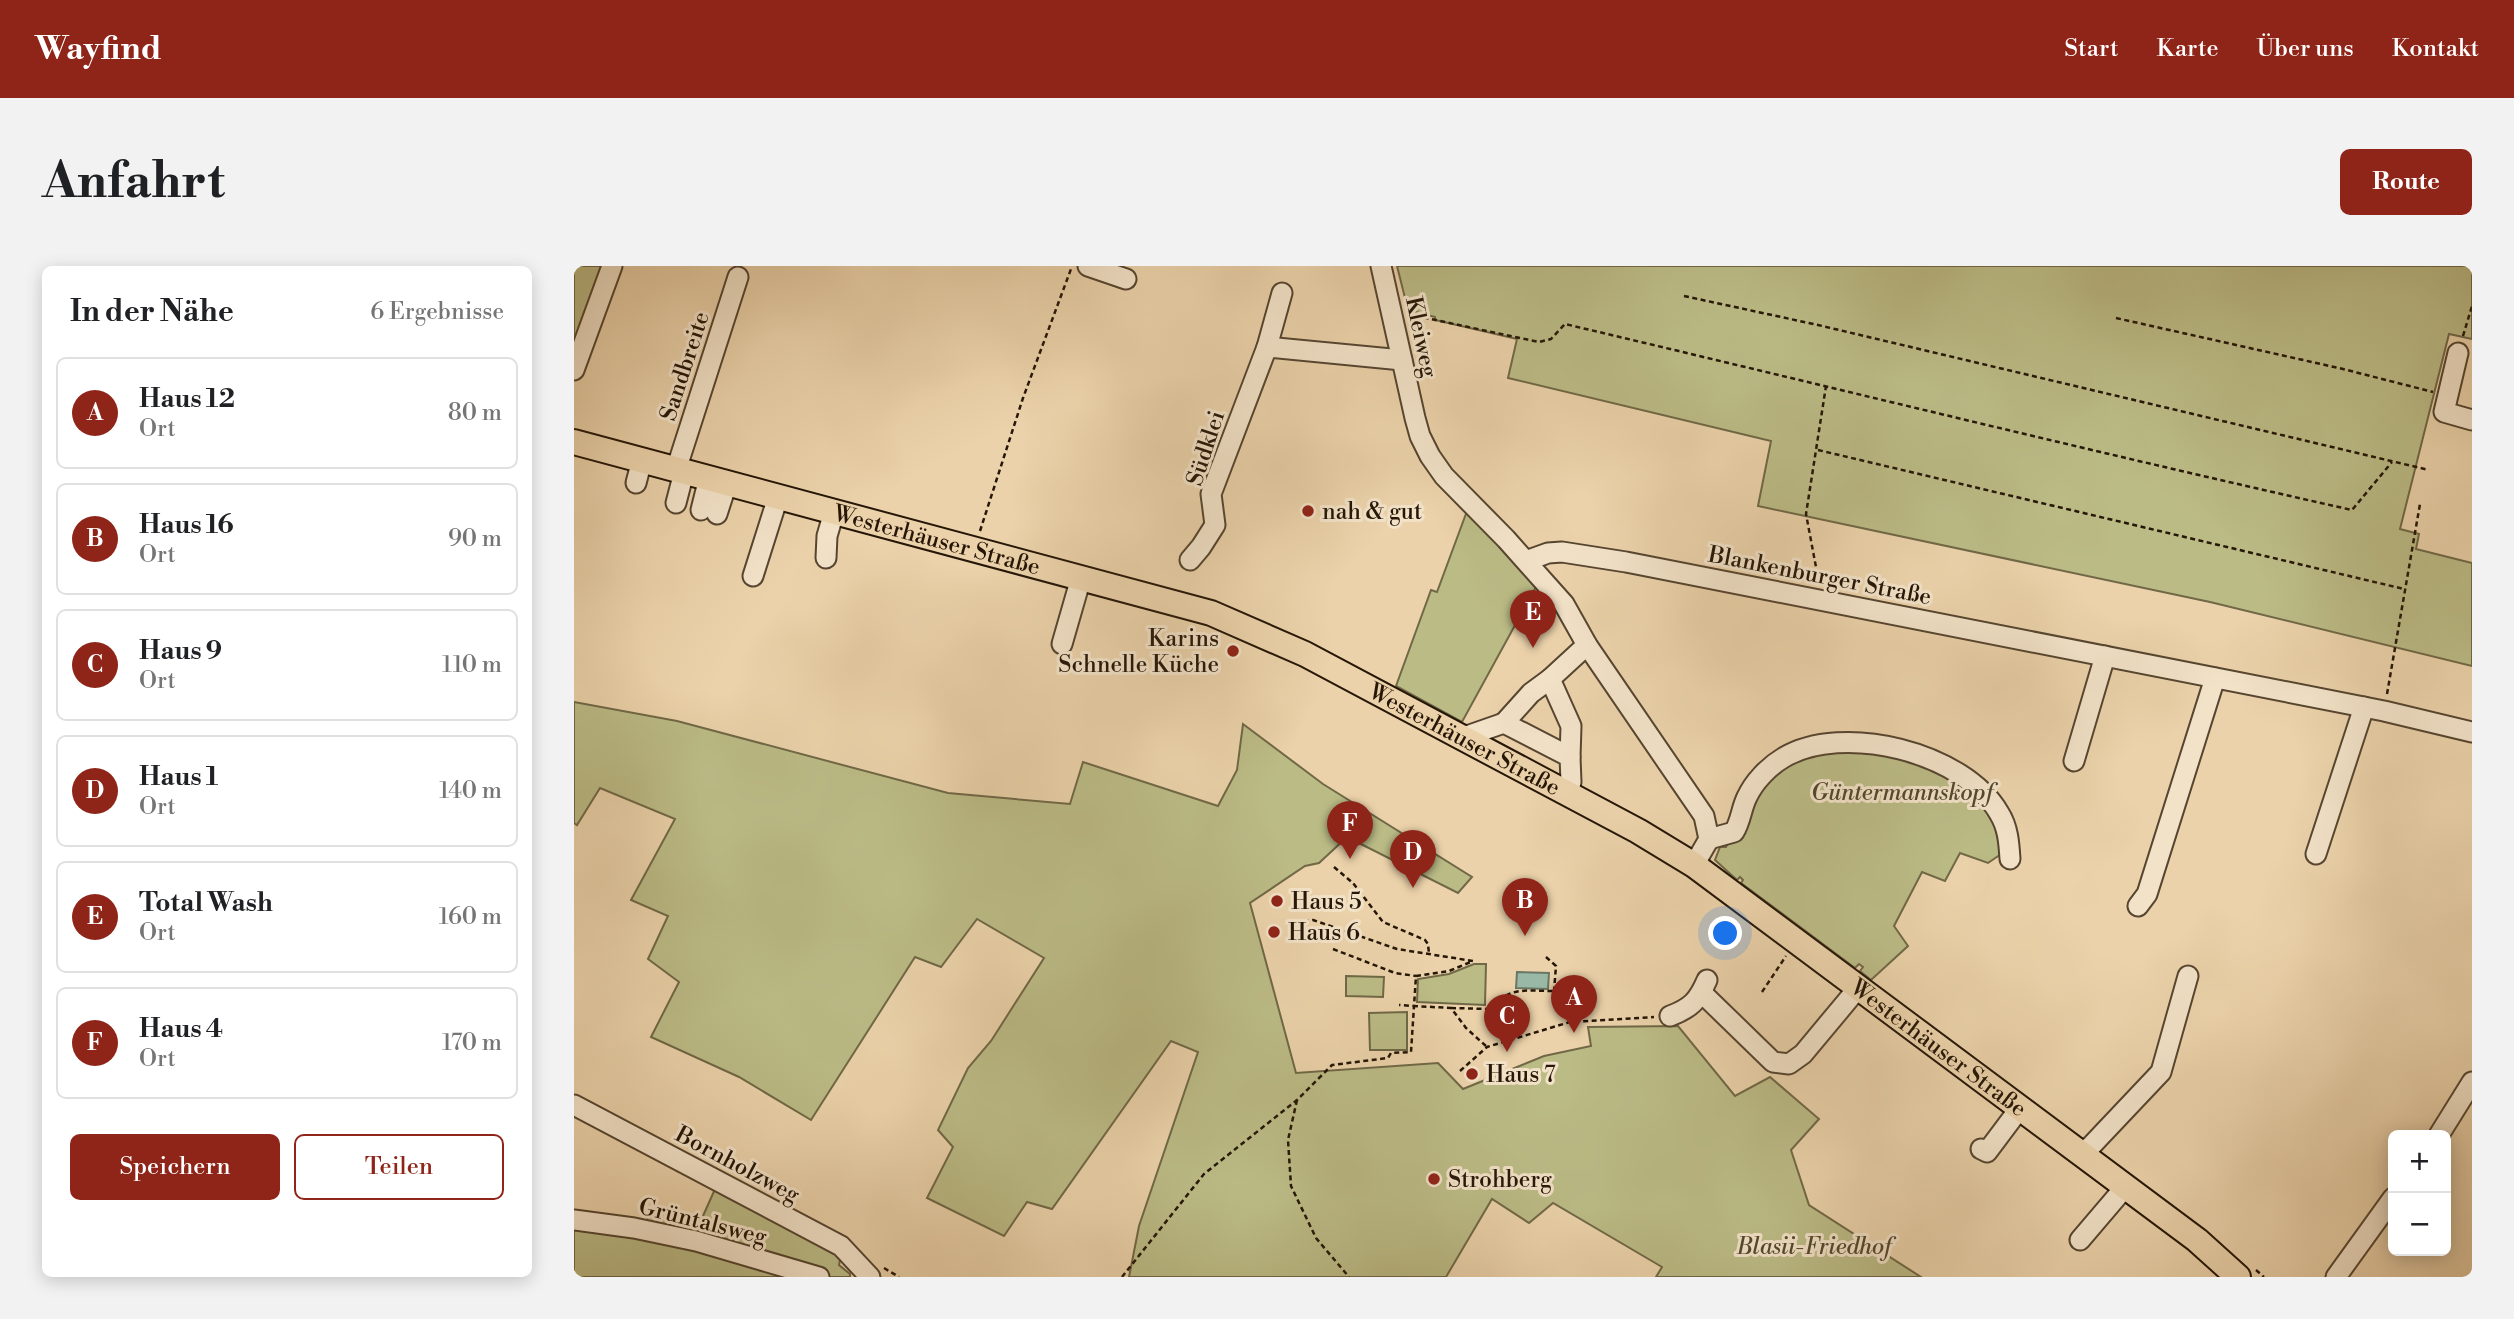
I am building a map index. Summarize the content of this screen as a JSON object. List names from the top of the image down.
{
  "streets": {
    "main road": ["Westerhäuser Straße"],
    "street": [
      "Kleiweg",
      "Sandbreite",
      "Südklei",
      "Blankenburger Straße",
      "Bornholzweg",
      "Grüntalsweg"
    ]
  },
  "crossings": [
    ["Kleiweg", "Blankenburger Straße"],
    ["Sandbreite", "Westerhäuser Straße"]
  ],
  "parks": ["Güntermannskopf", "Blasii-Friedhof"],
  "places": [
    "nah & gut",
    "Karins Schnelle Küche",
    "Haus 5",
    "Haus 6",
    "Haus 7",
    "Strohberg"
  ],
  "page": {
    "header": "Wayfind",
    "nav": [
      "Start",
      "Karte",
      "Über uns",
      "Kontakt"
    ],
    "buttons": [
      "Route",
      ["Speichern", "Teilen"]
    ],
    "title": "Anfahrt",
    "heading": ["In der Nähe", "6 Ergebnisse"],
    "list": [
      {
        "mark": "A",
        "name": "Haus 12",
        "note": "Ort",
        "value": "80 m"
      },
      {
        "mark": "B",
        "name": "Haus 16",
        "note": "Ort",
        "value": "90 m"
      },
      {
        "mark": "C",
        "name": "Haus 9",
        "note": "Ort",
        "value": "110 m"
      },
      {
        "mark": "D",
        "name": "Haus 1",
        "note": "Ort",
        "value": "140 m"
      },
      {
        "mark": "E",
        "name": "Total Wash",
        "note": "Ort",
        "value": "160 m"
      },
      {
        "mark": "F",
        "name": "Haus 4",
        "note": "Ort",
        "value": "170 m"
      }
    ],
    "pins": [
      "E",
      "F",
      "D",
      "B",
      "A",
      "C"
    ],
    "map_buttons": ["+", "−"]
  }
}
